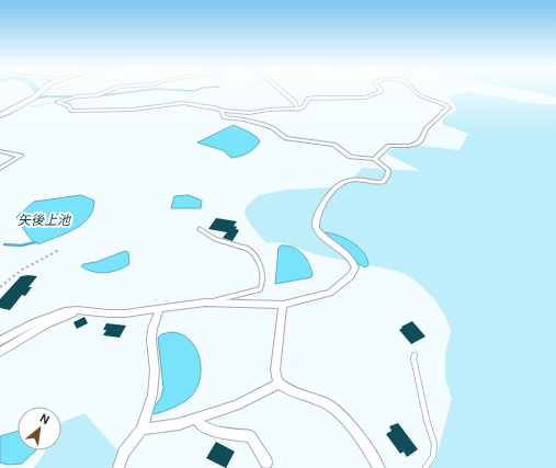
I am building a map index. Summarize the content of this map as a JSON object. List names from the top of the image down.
{
  "water": ["矢後上池"],
  "north": "top right"
}
